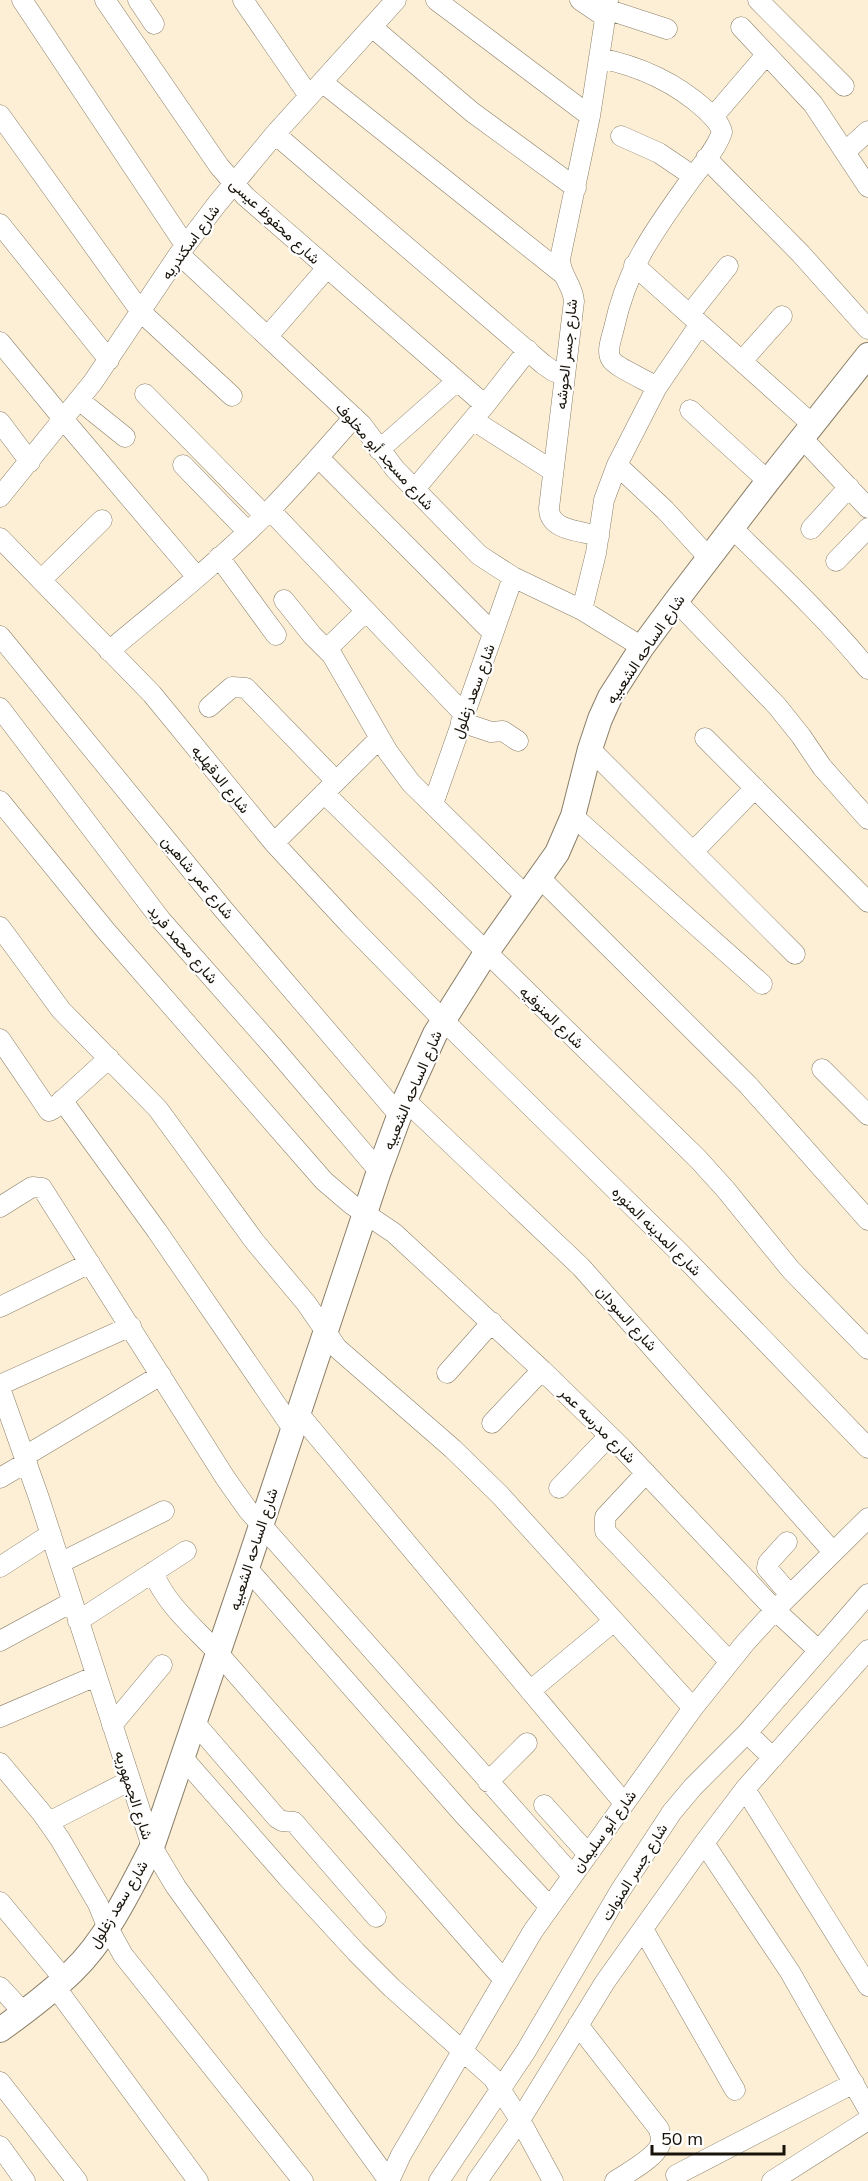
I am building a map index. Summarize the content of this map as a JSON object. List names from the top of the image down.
{
  "streets": {
    "main road": ["شارع الساحه الشعبيه", "شارع سعد زغلول"],
    "street": [
      "شارع محفوظ عيسى",
      "شارع اسكندريه",
      "شارع جسر الحوشه",
      "شارع مسجد أبو مخلوف",
      "شارع الدقهليه",
      "شارع عمر شاهين",
      "شارع محمد فريد",
      "شارع المنوفيه",
      "شارع المدينه المنوره",
      "شارع السودان",
      "شارع مدرسه عمر",
      "شارع الجمهوريه",
      "شارع أبو سليمان",
      "شارع جسر المنوات"
    ]
  },
  "crossings": [
    ["شارع محفوظ عيسى", "شارع اسكندريه"],
    ["شارع محفوظ عيسى", "شارع جسر الحوشه"],
    ["شارع اسكندريه", "شارع مسجد أبو مخلوف"],
    ["شارع مسجد أبو مخلوف", "شارع الساحه الشعبيه"],
    ["شارع مسجد أبو مخلوف", "شارع سعد زغلول"],
    ["شارع الساحه الشعبيه", "شارع سعد زغلول"],
    ["شارع الساحه الشعبيه", "شارع الدقهليه"],
    ["شارع الساحه الشعبيه", "شارع عمر شاهين"],
    ["شارع الساحه الشعبيه", "شارع محمد فريد"],
    ["شارع الساحه الشعبيه", "شارع المنوفيه"],
    ["شارع الساحه الشعبيه", "شارع المدينه المنوره"],
    ["شارع الساحه الشعبيه", "شارع السودان"],
    ["شارع الساحه الشعبيه", "شارع مدرسه عمر"],
    ["شارع الساحه الشعبيه", "شارع الجمهوريه"],
    ["شارع سعد زغلول", "شارع الجمهوريه"],
    ["شارع الدقهليه", "شارع المدينه المنوره"],
    ["شارع عمر شاهين", "شارع السودان"],
    ["شارع السودان", "شارع أبو سليمان"],
    ["شارع مدرسه عمر", "شارع أبو سليمان"],
    ["شارع مدرسه عمر", "شارع جسر المنوات"],
    ["شارع الجمهوريه", "شارع أبو سليمان"]
  ],
  "scale_bar": "50 m"
}
